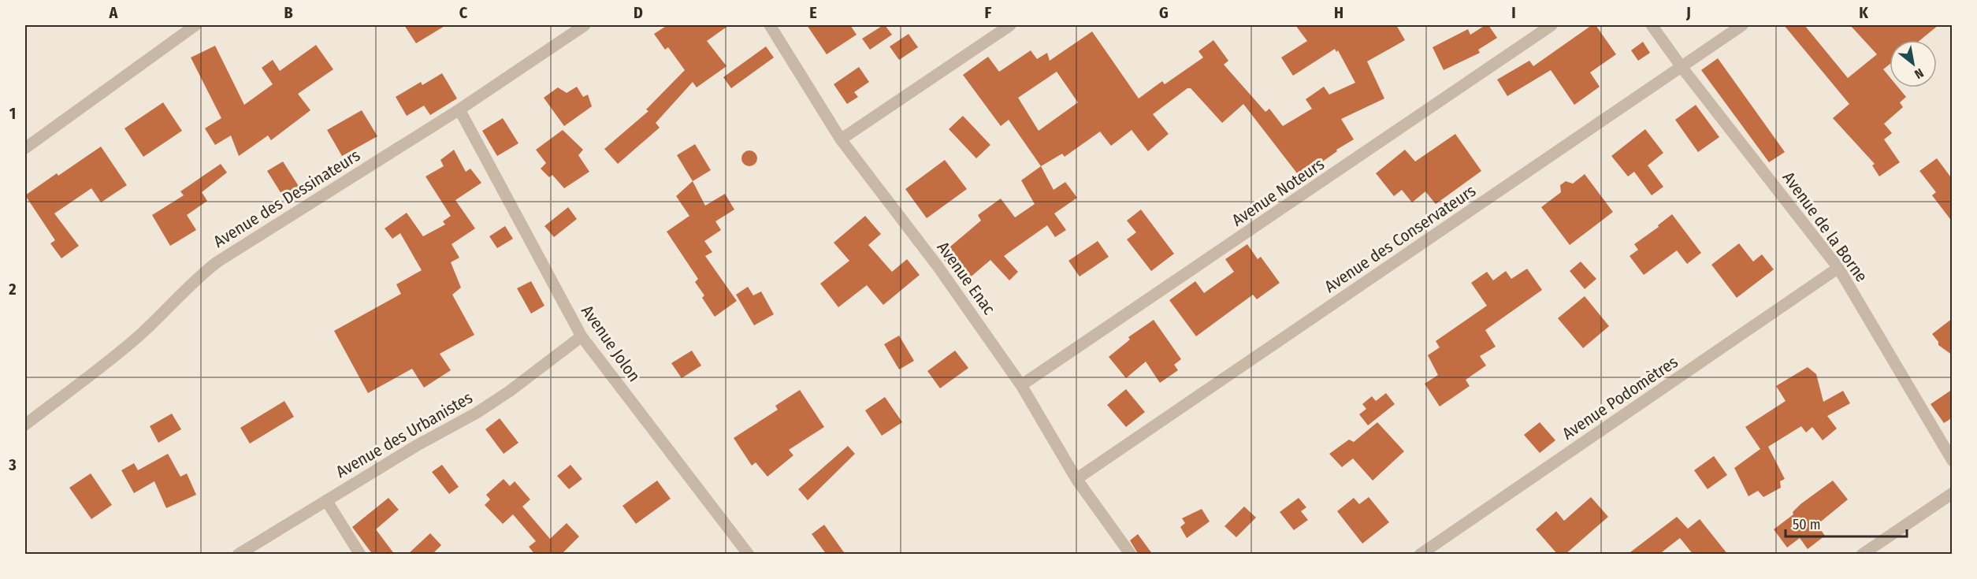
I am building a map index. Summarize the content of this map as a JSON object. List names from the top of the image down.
{
  "streets": {
    "street": [
      "Avenue Noteurs",
      "Avenue des Dessinateurs",
      "Avenue de la Borne",
      "Avenue des Conservateurs",
      "Avenue Enac",
      "Avenue Jolon",
      "Avenue Podomètres",
      "Avenue des Urbanistes"
    ]
  },
  "crossings": [
    ["Avenue Noteurs", "Avenue Enac"],
    ["Avenue des Dessinateurs", "Avenue Jolon"],
    ["Avenue de la Borne", "Avenue des Conservateurs"],
    ["Avenue de la Borne", "Avenue Podomètres"],
    ["Avenue des Conservateurs", "Avenue Enac"],
    ["Avenue Jolon", "Avenue des Urbanistes"]
  ],
  "scale_bar": "50 m",
  "north": "bottom right",
  "grid": {
    "columns": [
      "A",
      "B",
      "C",
      "D",
      "E",
      "F",
      "G",
      "H",
      "I",
      "J",
      "K"
    ],
    "rows": ["1", "2", "3"]
  }
}
